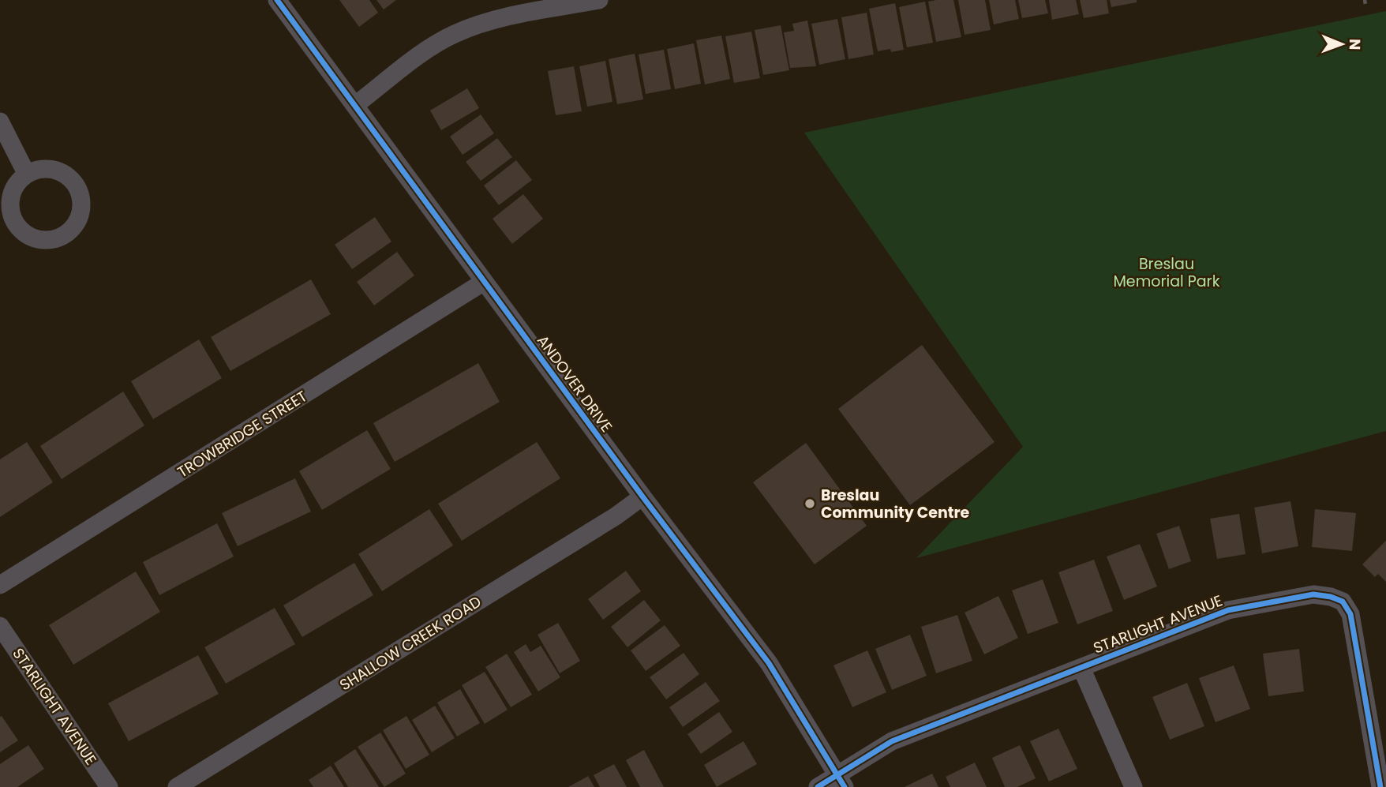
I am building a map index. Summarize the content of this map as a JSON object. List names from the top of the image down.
{
  "streets": {
    "street": [
      "ANDOVER DRIVE",
      "TROWBRIDGE STREET",
      "STARLIGHT AVENUE",
      "SHALLOW CREEK ROAD"
    ]
  },
  "crossings": [
    ["ANDOVER DRIVE", "TROWBRIDGE STREET"],
    ["ANDOVER DRIVE", "STARLIGHT AVENUE"],
    ["ANDOVER DRIVE", "SHALLOW CREEK ROAD"]
  ],
  "parks": ["Breslau Memorial Park"],
  "places": ["Breslau Community Centre"],
  "north": "right"
}
